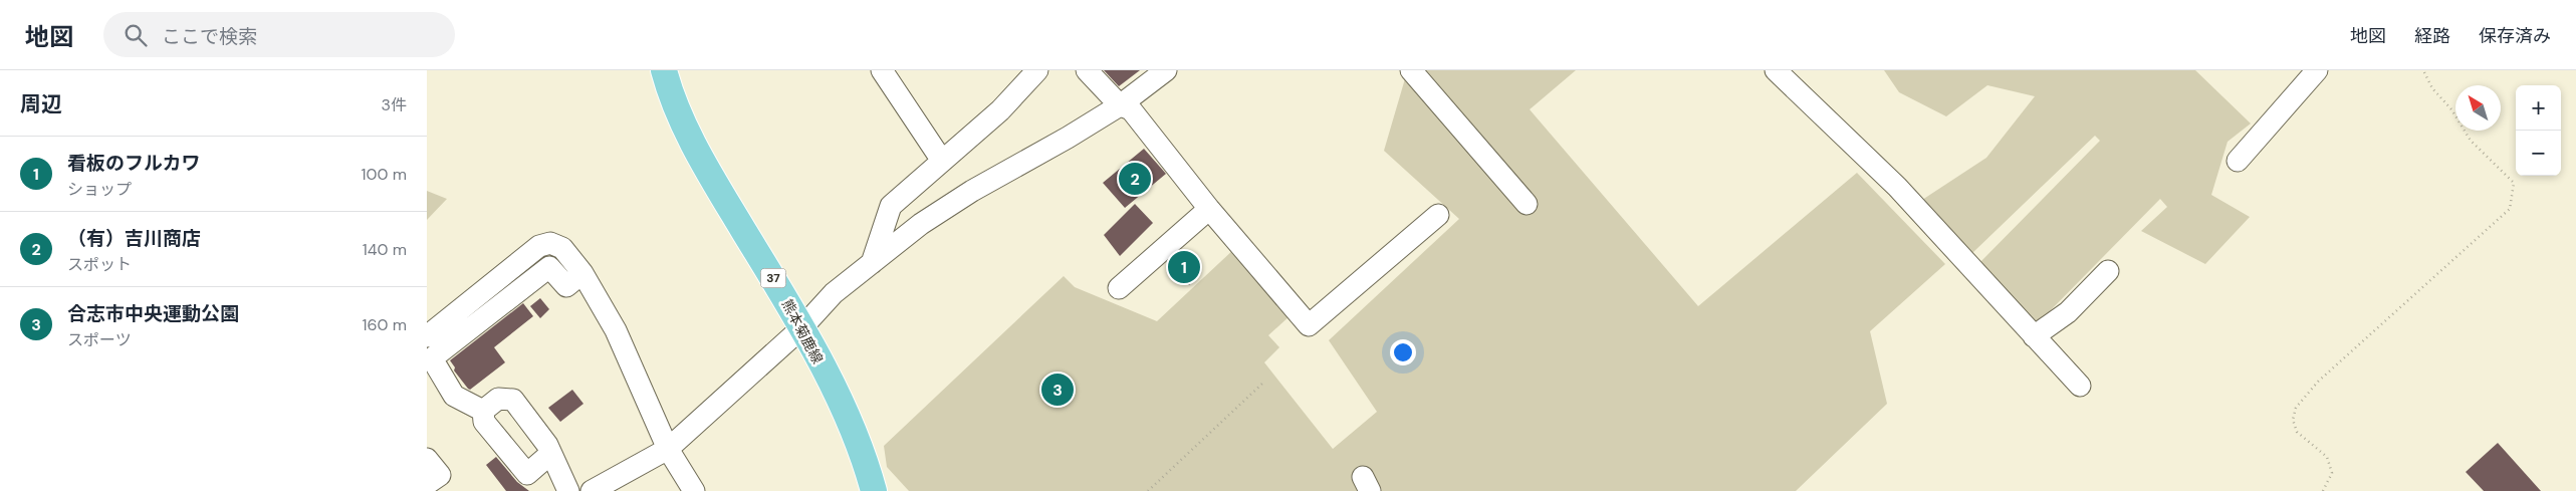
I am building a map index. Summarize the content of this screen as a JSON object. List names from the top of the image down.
{
  "streets": {
    "main road": ["37", "熊本菊鹿線"]
  },
  "north": "top left",
  "page": {
    "header": "地図",
    "search": "ここで検索",
    "nav": ["地図", "経路", "保存済み"],
    "heading": ["周辺", "3件"],
    "map_buttons": ["+", "−"],
    "list": [
      {
        "mark": "1",
        "name": "看板のフルカワ",
        "note": "ショップ",
        "value": "100 m"
      },
      {
        "mark": "2",
        "name": "（有）吉川商店",
        "note": "スポット",
        "value": "140 m"
      },
      {
        "mark": "3",
        "name": "合志市中央運動公園",
        "note": "スポーツ",
        "value": "160 m"
      }
    ],
    "pins": ["2", "1", "3"]
  }
}
